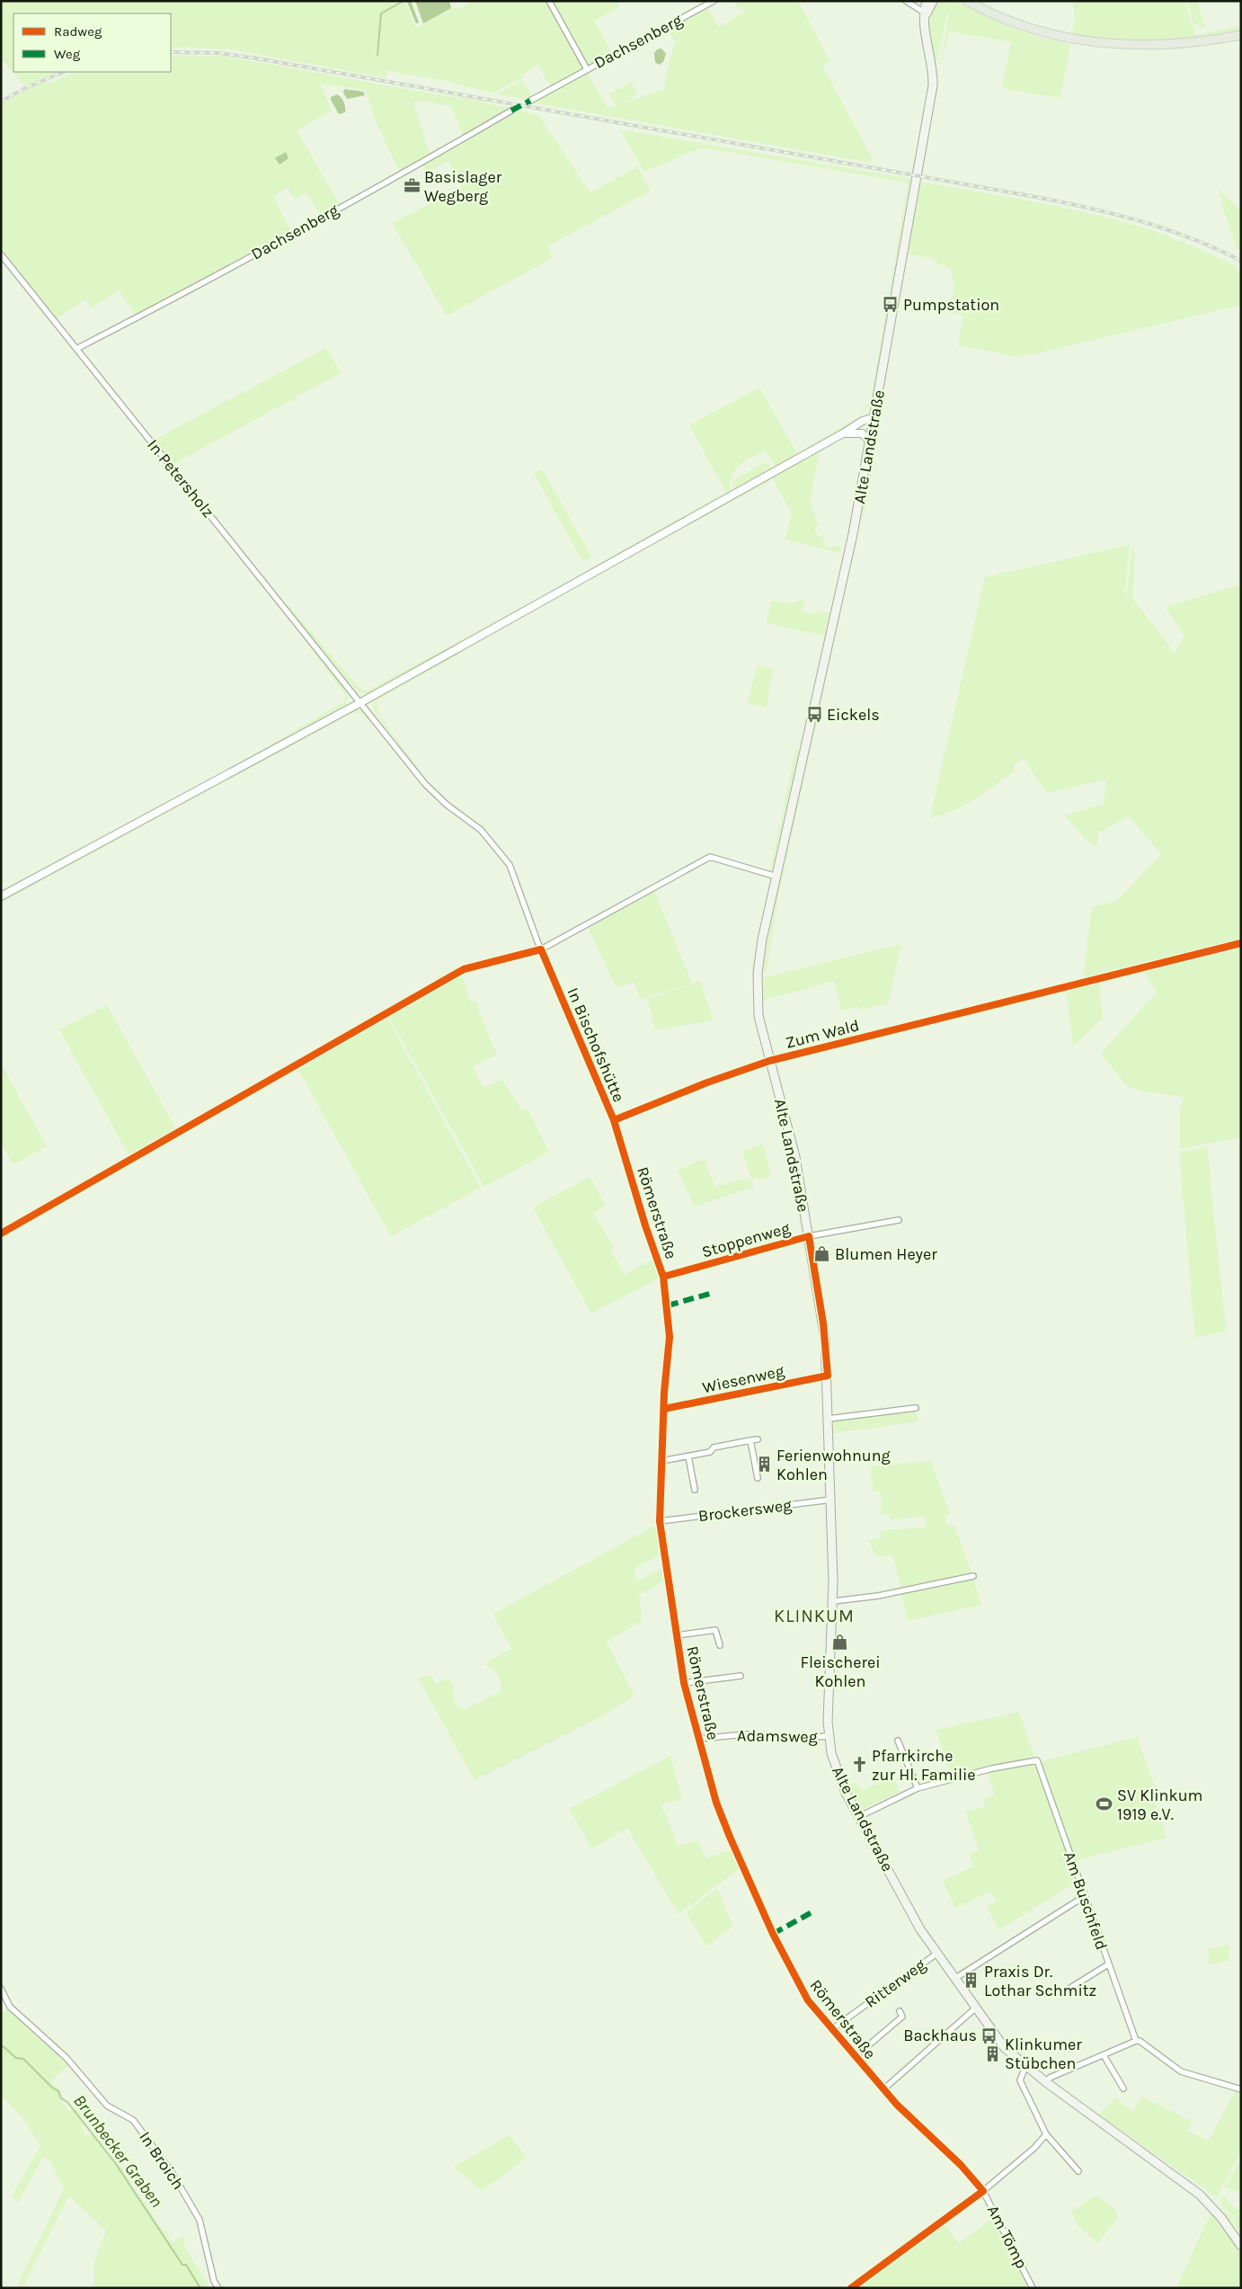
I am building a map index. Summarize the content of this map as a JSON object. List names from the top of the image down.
{
  "streets": {
    "main road": ["Alte Landstraße"],
    "street": [
      "Dachsenberg",
      "In Petersholz",
      "Zum Wald",
      "In Bischofshütte",
      "Römerstraße",
      "Stoppenweg",
      "Wiesenweg",
      "Brockersweg",
      "Adamsweg",
      "Am Buschfeld",
      "Ritterweg",
      "In Broich",
      "Am Tömp"
    ]
  },
  "crossings": [
    ["Dachsenberg", "In Petersholz"],
    ["Alte Landstraße", "Zum Wald"],
    ["Alte Landstraße", "In Bischofshütte"],
    ["Alte Landstraße", "Stoppenweg"],
    ["Alte Landstraße", "Wiesenweg"],
    ["Alte Landstraße", "Brockersweg"],
    ["Alte Landstraße", "Adamsweg"],
    ["Alte Landstraße", "Ritterweg"],
    ["In Petersholz", "In Bischofshütte"],
    ["Zum Wald", "In Bischofshütte"],
    ["In Bischofshütte", "Römerstraße"],
    ["Römerstraße", "Stoppenweg"],
    ["Römerstraße", "Wiesenweg"],
    ["Römerstraße", "Brockersweg"],
    ["Römerstraße", "Adamsweg"],
    ["Römerstraße", "Ritterweg"],
    ["Römerstraße", "Am Tömp"]
  ],
  "districts": ["KLINKUM"],
  "water": ["Brunbecker Graben"],
  "places": {
    "office": ["Basislager Wegberg"],
    "bus stop": ["Pumpstation", "Eickels", "Backhaus"],
    "shop": ["Blumen Heyer", "Fleischerei Kohlen"],
    "building": ["Ferienwohnung Kohlen", "Praxis Dr. Lothar Schmitz", "Klinkumer Stübchen"],
    "church": ["Pfarrkirche zur Hl. Familie"],
    "sports": ["SV Klinkum 1919 e.V."]
  },
  "legend": ["Radweg", "Weg"]
}
